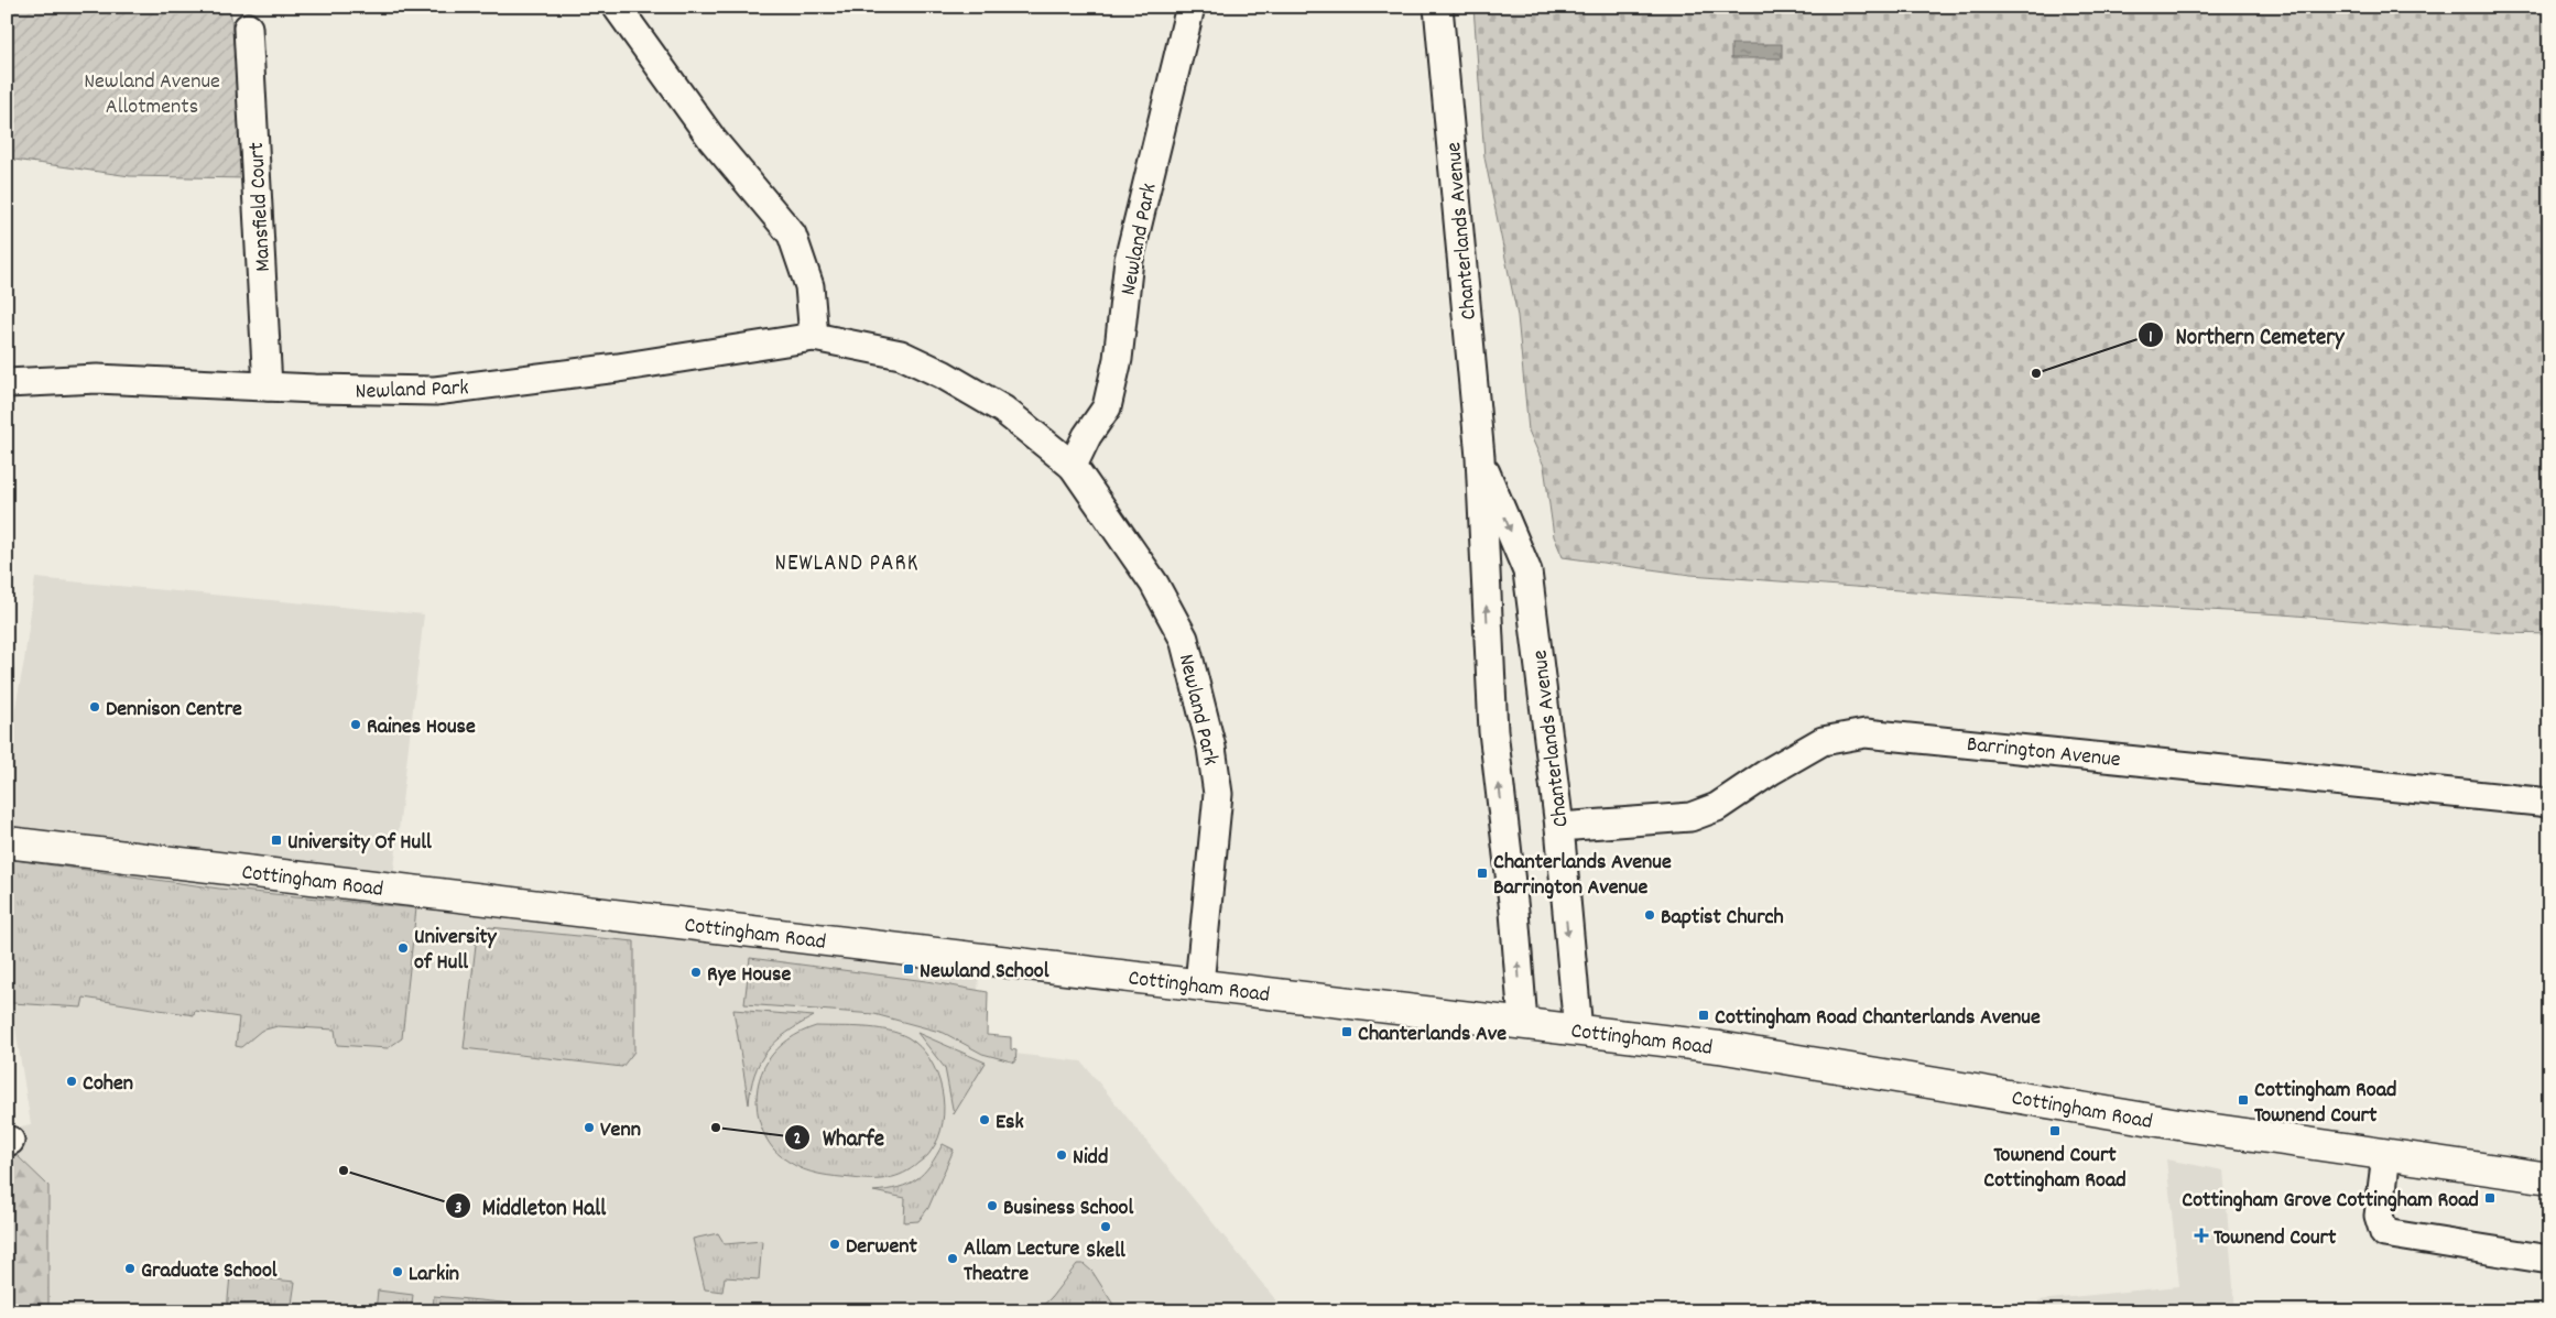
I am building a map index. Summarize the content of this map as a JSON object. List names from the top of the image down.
{
  "streets": {
    "main road": ["Cottingham Road"],
    "street": [
      "Mansfield Court",
      "Chanterlands Avenue",
      "Newland Park",
      "Barrington Avenue"
    ]
  },
  "crossings": [
    ["Mansfield Court", "Newland Park"],
    ["Chanterlands Avenue", "Barrington Avenue"],
    ["Chanterlands Avenue", "Cottingham Road"],
    ["Newland Park", "Cottingham Road"]
  ],
  "districts": ["NEWLAND PARK"],
  "parks": ["Newland Avenue Allotments"],
  "places": {
    "other": [
      "Northern Cemetery",
      "Dennison Centre",
      "Raines House",
      "Baptist Church",
      "University of Hull",
      "Rye House",
      "Cohen",
      "Esk",
      "Venn",
      "Wharfe",
      "Nidd",
      "Middleton Hall",
      "Business School",
      "Skell",
      "Derwent",
      "Allam Lecture Theatre",
      "Graduate School",
      "Larkin"
    ],
    "transit": [
      "University Of Hull",
      "Chanterlands Avenue Barrington Avenue",
      "Newland School",
      "Cottingham Road Chanterlands Avenue",
      "Chanterlands Ave",
      "Cottingham Road Townend Court",
      "Townend Court Cottingham Road",
      "Cottingham Grove Cottingham Road"
    ],
    "health": ["Townend Court"]
  }
}
